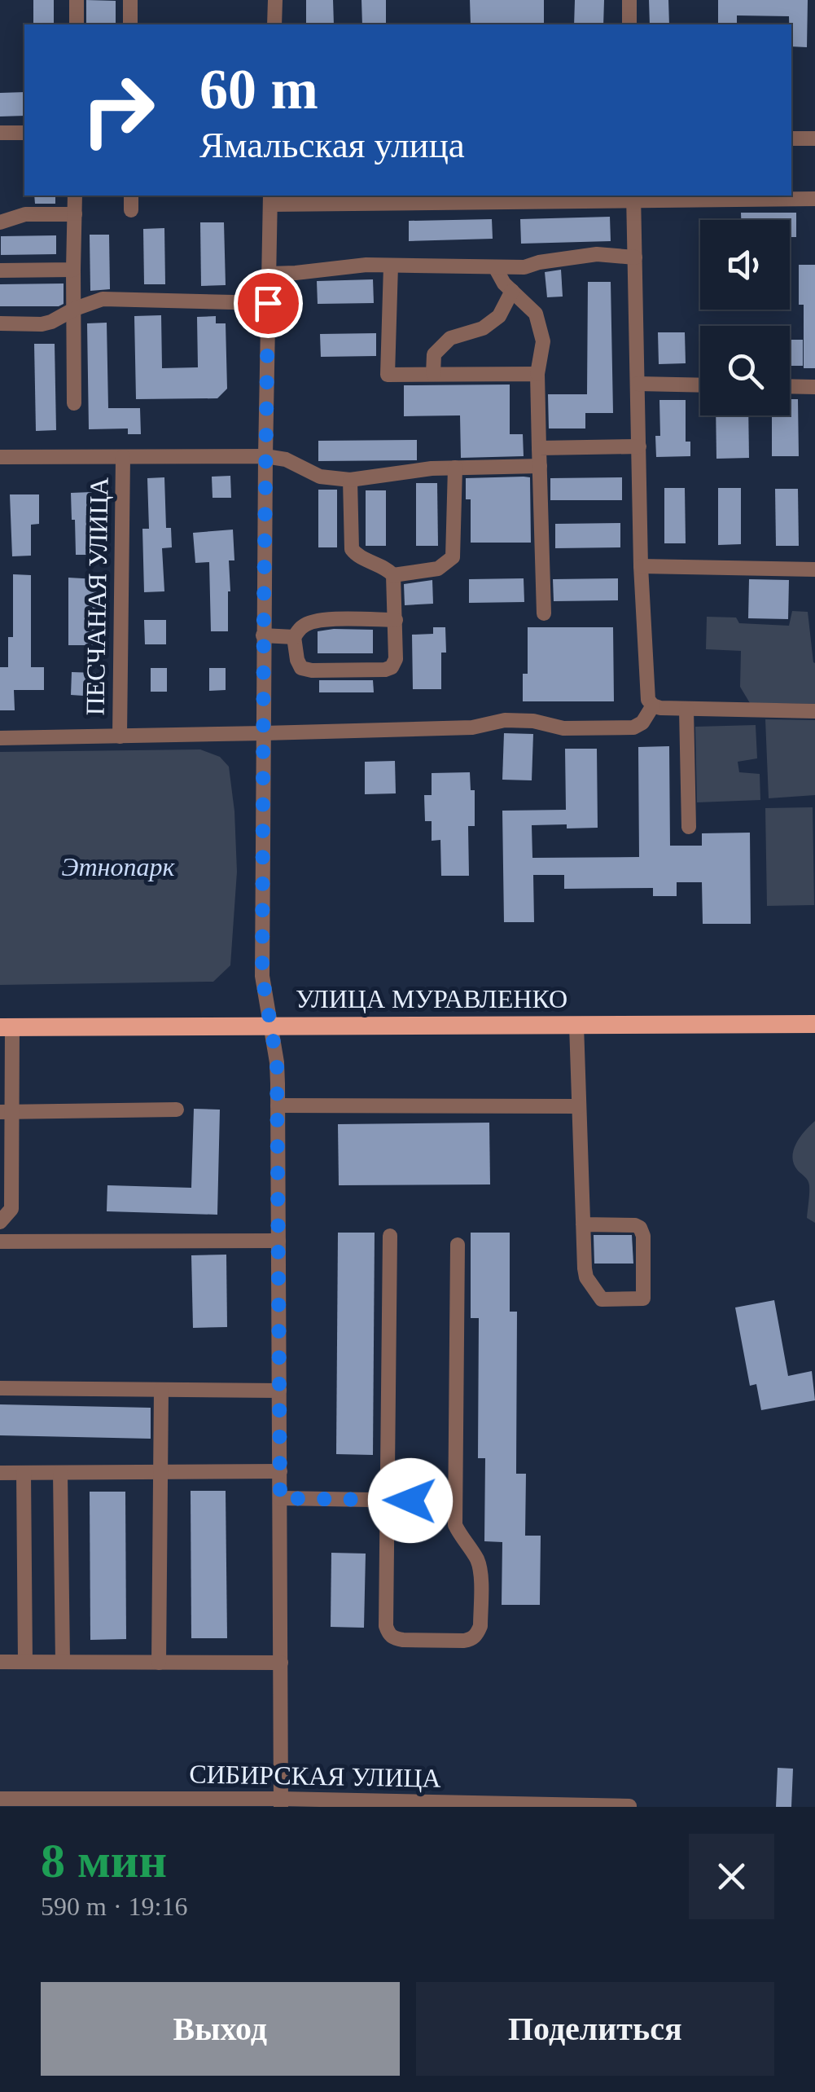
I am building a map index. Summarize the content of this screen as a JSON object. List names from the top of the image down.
{
  "streets": {
    "main road": ["УЛИЦА МУРАВЛЕНКО"],
    "street": ["ПЕСЧАНАЯ УЛИЦА", "СИБИРСКАЯ УЛИЦА"]
  },
  "parks": ["Этнопарк"],
  "page": {
    "turn": ["60 m", "Ямальская улица"],
    "heading": ["8 мин", "590 m · 19:16"],
    "buttons": ["Выход", "Поделиться"]
  }
}
